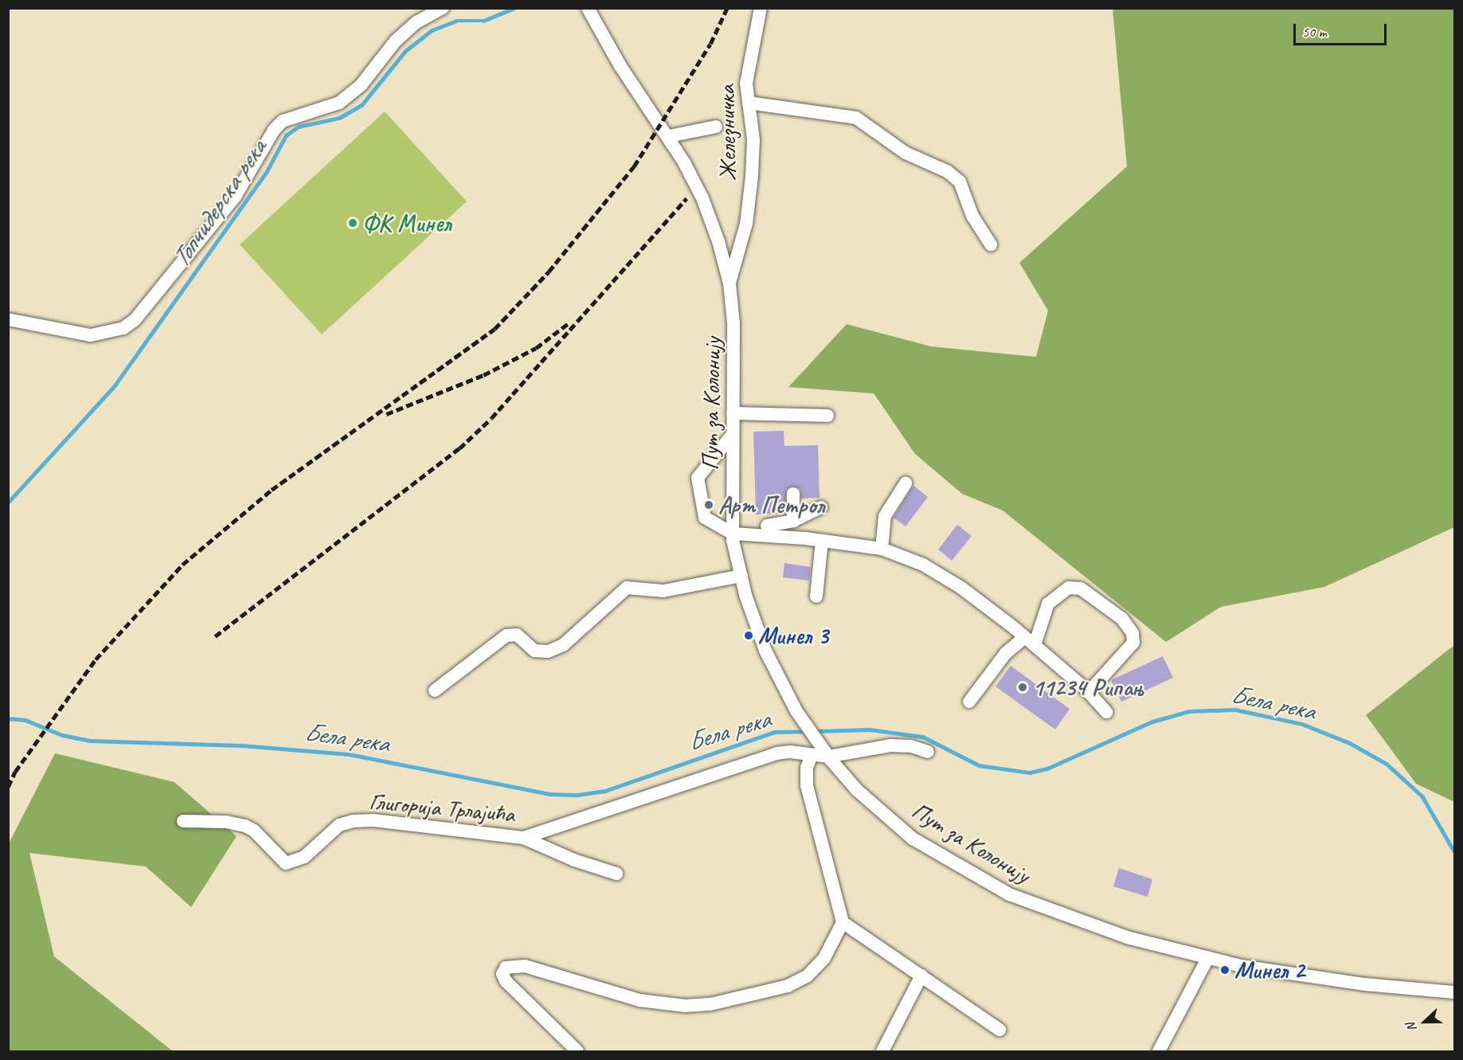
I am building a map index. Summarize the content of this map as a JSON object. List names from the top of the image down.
{
  "streets": {
    "street": ["Железничка", "Пут за Колонију", "Глигорија Трлајића"]
  },
  "crossings": [
    ["Железничка", "Пут за Колонију"],
    ["Пут за Колонију", "Глигорија Трлајића"]
  ],
  "water": ["Топчидерска река", "Бела река"],
  "places": [
    "ФК Минел",
    "Арт Петрол",
    "Минел 3",
    "11234 Рипањ",
    "Минел 2"
  ],
  "scale_bar": "50 m",
  "north": "left"
}
